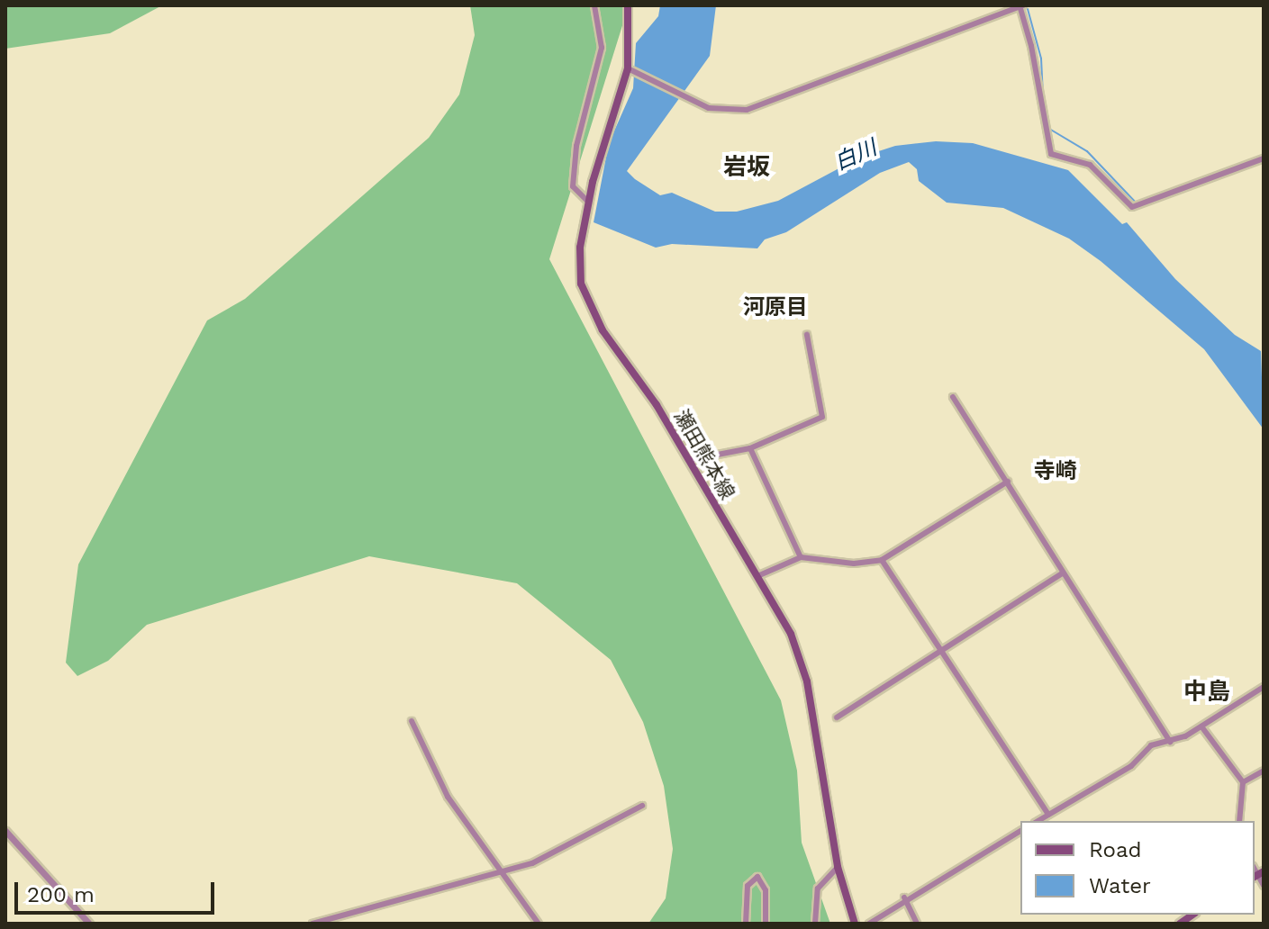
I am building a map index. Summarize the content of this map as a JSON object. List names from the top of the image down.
{
  "streets": {
    "main road": ["瀬田熊本線"]
  },
  "districts": [
    "岩坂",
    "河原目",
    "寺崎",
    "中島"
  ],
  "water": ["白川"],
  "legend": ["Road", "Water"],
  "scale_bar": "200 m"
}
